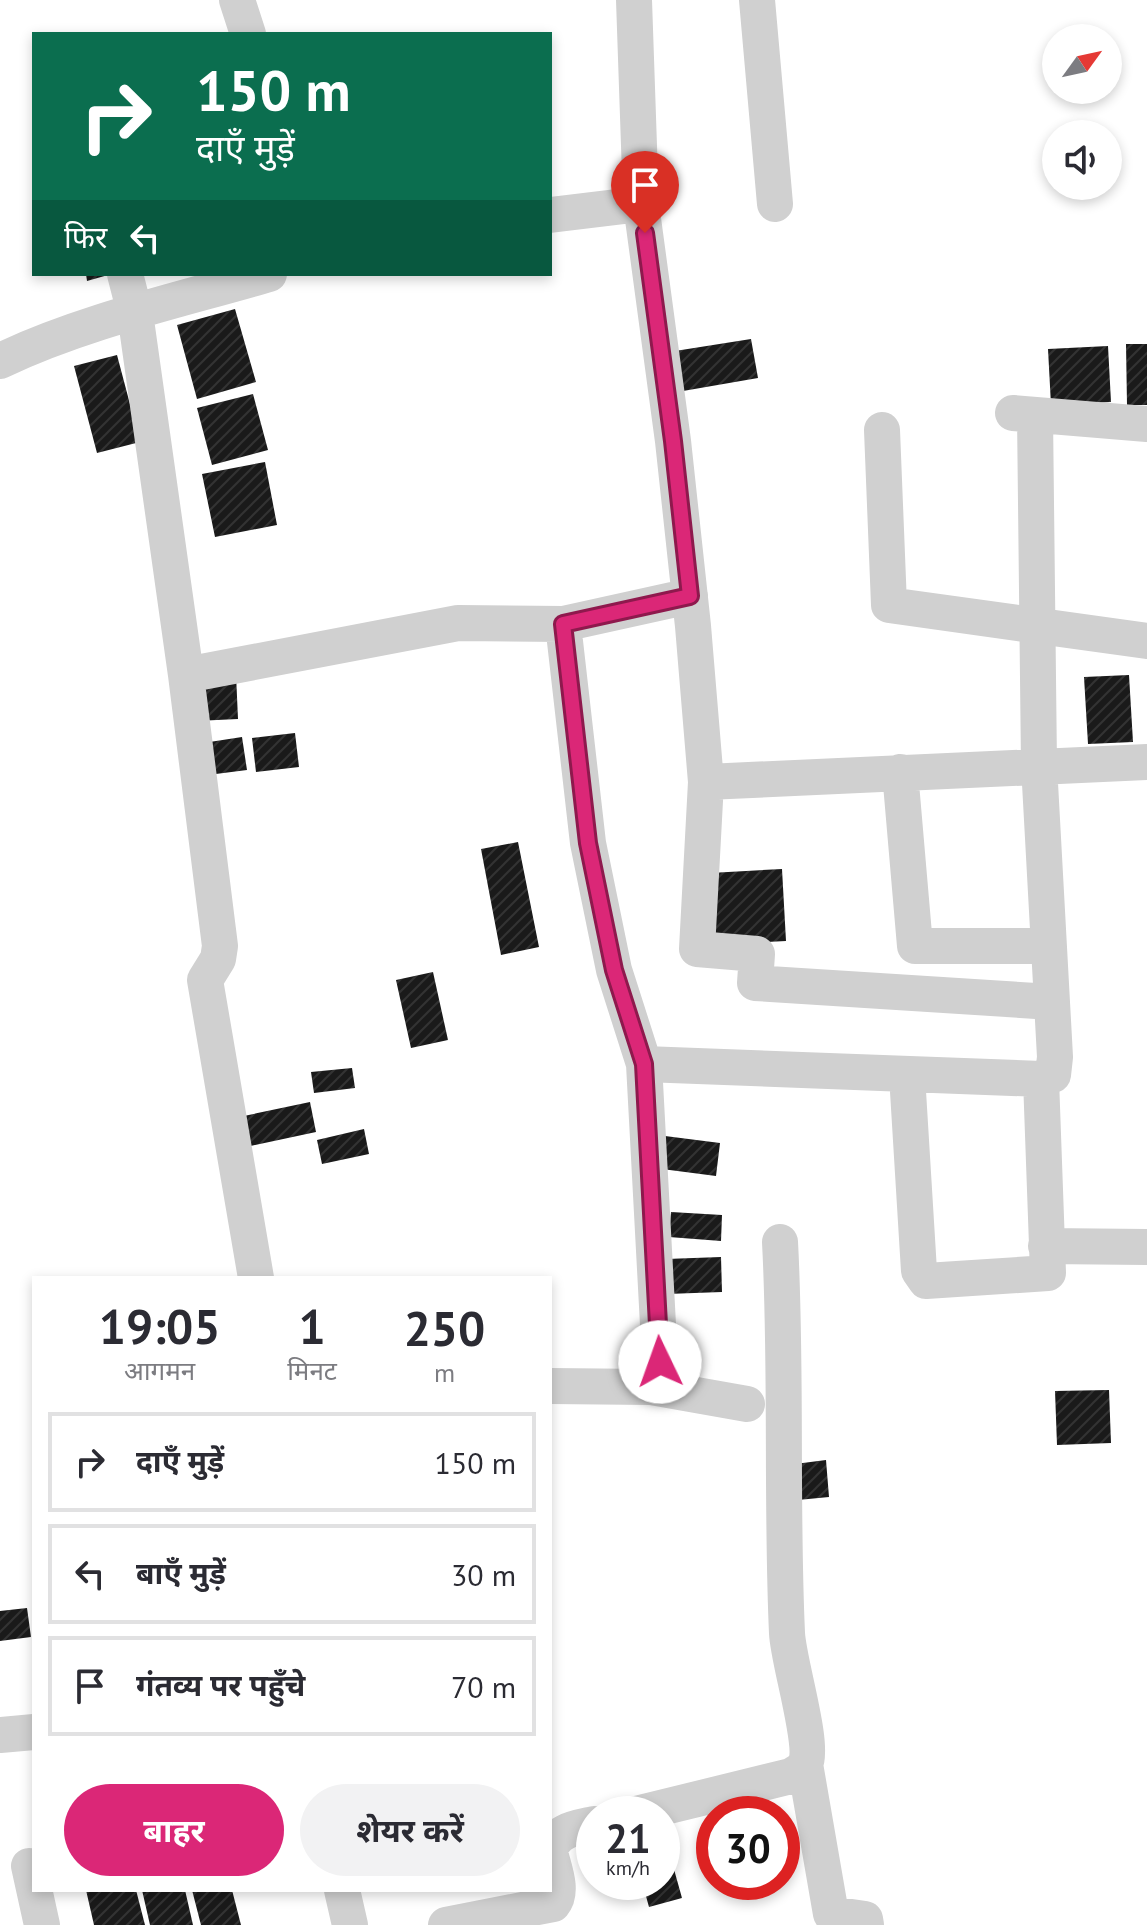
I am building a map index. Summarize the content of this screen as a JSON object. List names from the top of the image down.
{
  "north": "top right",
  "page": {
    "turn": ["150 m", "दाएँ मुड़ें"],
    "then": "फिर",
    "eta": [
      "19:05",
      "आगमन",
      "1",
      "मिनट",
      "250",
      "m"
    ],
    "list": [
      {
        "name": "दाएँ मुड़ें",
        "value": "150 m"
      },
      {
        "name": "बाएँ मुड़ें",
        "value": "30 m"
      },
      {
        "name": "गंतव्य पर पहुँचे",
        "value": "70 m"
      }
    ],
    "buttons": ["बाहर", "शेयर करें"],
    "speed": "21 km/h",
    "limit": "30"
  }
}
